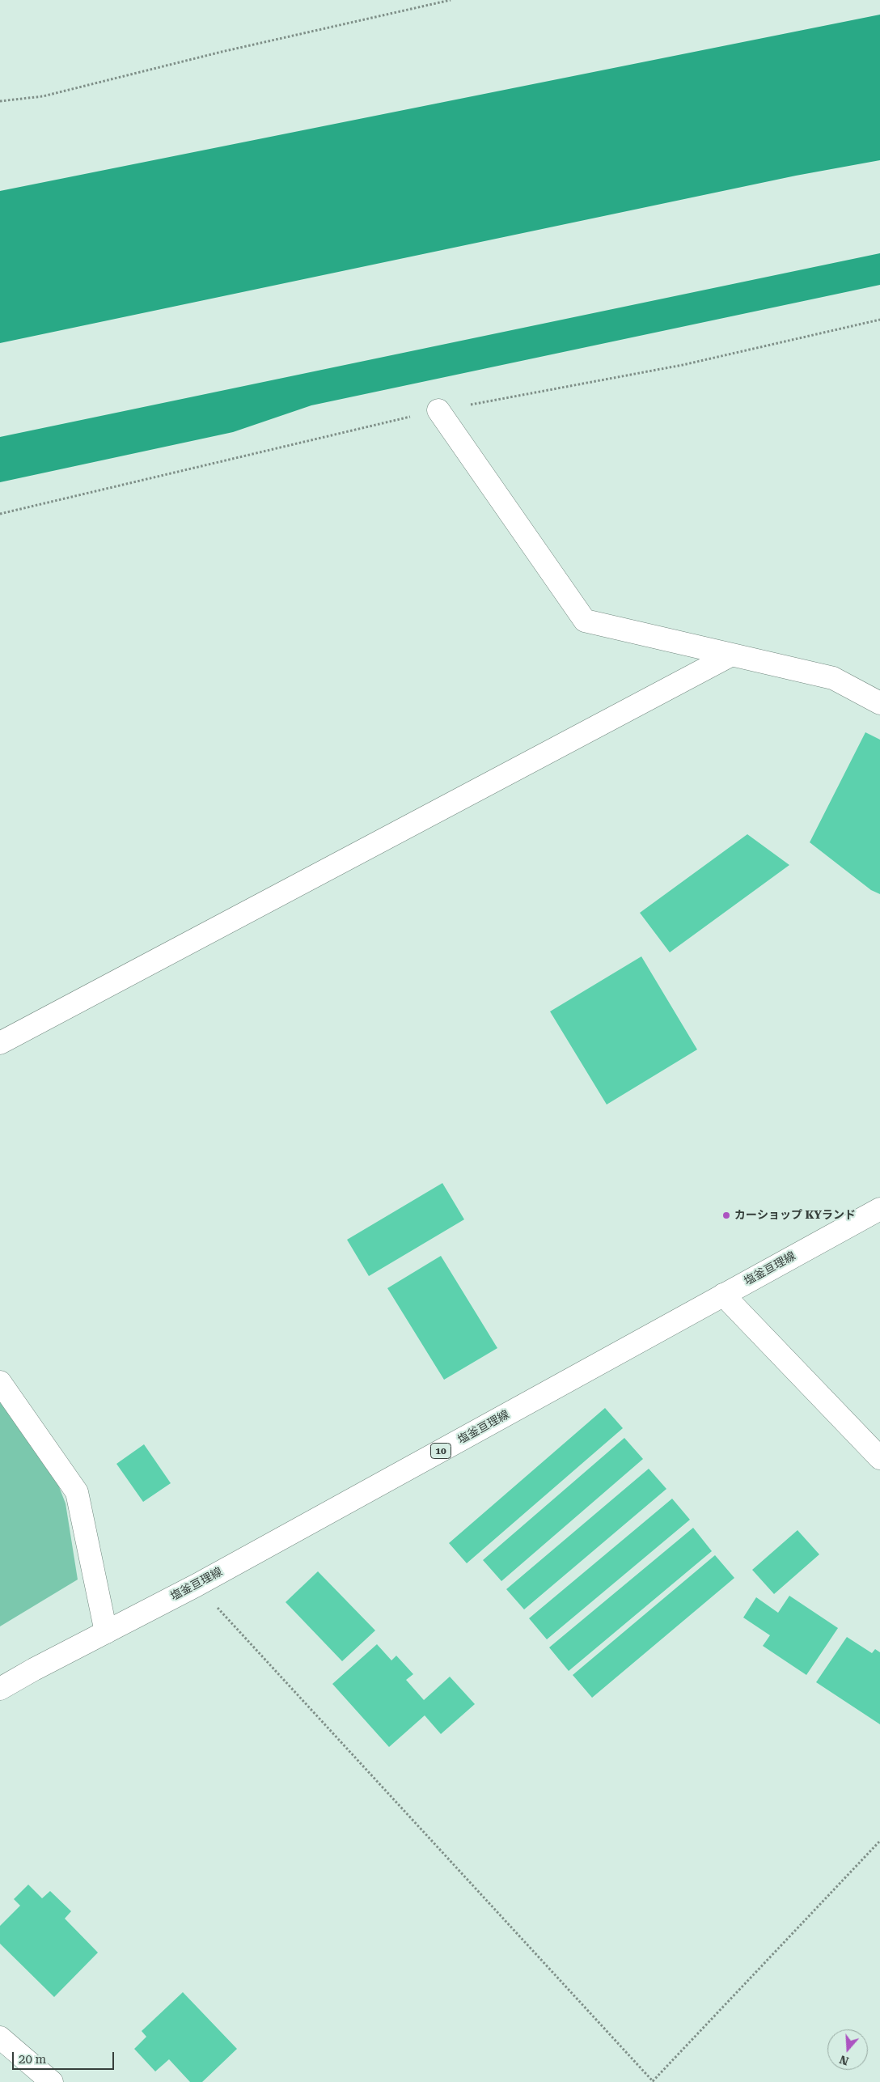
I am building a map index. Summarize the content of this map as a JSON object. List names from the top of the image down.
{
  "streets": {
    "street": ["塩釜亘理線", "10"]
  },
  "places": ["カーショップ KYランド"],
  "scale_bar": "20 m",
  "north": "bottom"
}
